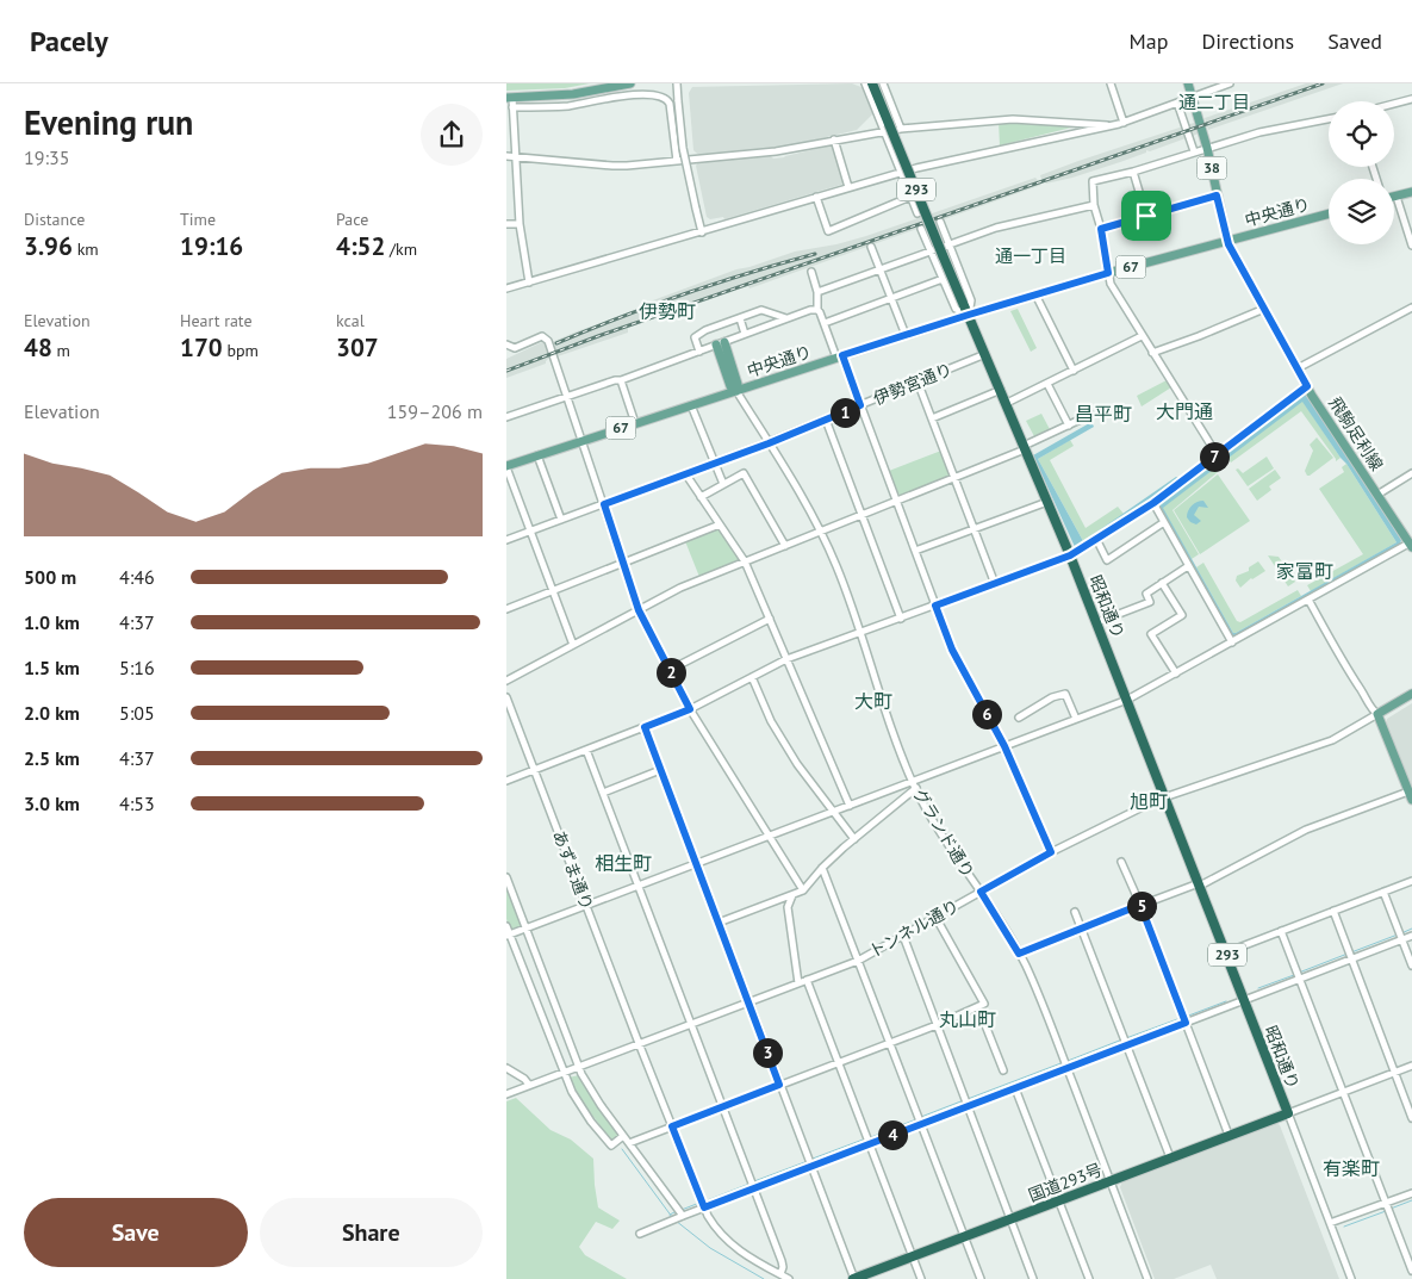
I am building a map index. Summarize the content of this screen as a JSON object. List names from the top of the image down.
{
  "streets": {
    "highway": ["293", "昭和通り", "国道293号"],
    "main road": [
      "38",
      "中央通り",
      "67",
      "飛駒足利線"
    ],
    "street": [
      "伊勢宮通り",
      "グランド通り",
      "あずま通り",
      "トンネル通り"
    ]
  },
  "crossings": [
    ["38", "中央通り"],
    ["38", "飛駒足利線"],
    ["中央通り", "飛駒足利線"],
    ["中央通り", "昭和通り"],
    ["中央通り", "グランド通り"],
    ["伊勢宮通り", "昭和通り"],
    ["伊勢宮通り", "グランド通り"],
    ["昭和通り", "トンネル通り"],
    ["昭和通り", "国道293号"],
    ["グランド通り", "トンネル通り"],
    ["グランド通り", "国道293号"],
    ["あずま通り", "トンネル通り"]
  ],
  "districts": [
    "通二丁目",
    "通一丁目",
    "伊勢町",
    "大門通",
    "昌平町",
    "家富町",
    "大町",
    "旭町",
    "相生町",
    "丸山町",
    "有楽町"
  ],
  "page": {
    "header": "Pacely",
    "nav": ["Map", "Directions", "Saved"],
    "heading": ["Evening run", "19:35"],
    "stats": [
      ["Distance", "3.96 km"],
      ["Time", "19:16"],
      ["Pace", "4:52 /km"],
      ["Elevation", "48 m"],
      ["Heart rate", "170 bpm"],
      ["kcal", "307"]
    ],
    "chart": ["Elevation", "159–206 m"],
    "pins": [
      "1",
      "7",
      "2",
      "6",
      "5",
      "3",
      "4"
    ],
    "list": [
      {
        "name": "500 m",
        "note": "4:46"
      },
      {
        "name": "1.0 km",
        "note": "4:37"
      },
      {
        "name": "1.5 km",
        "note": "5:16"
      },
      {
        "name": "2.0 km",
        "note": "5:05"
      },
      {
        "name": "2.5 km",
        "note": "4:37"
      },
      {
        "name": "3.0 km",
        "note": "4:53"
      }
    ],
    "buttons": ["Save", "Share"]
  }
}
